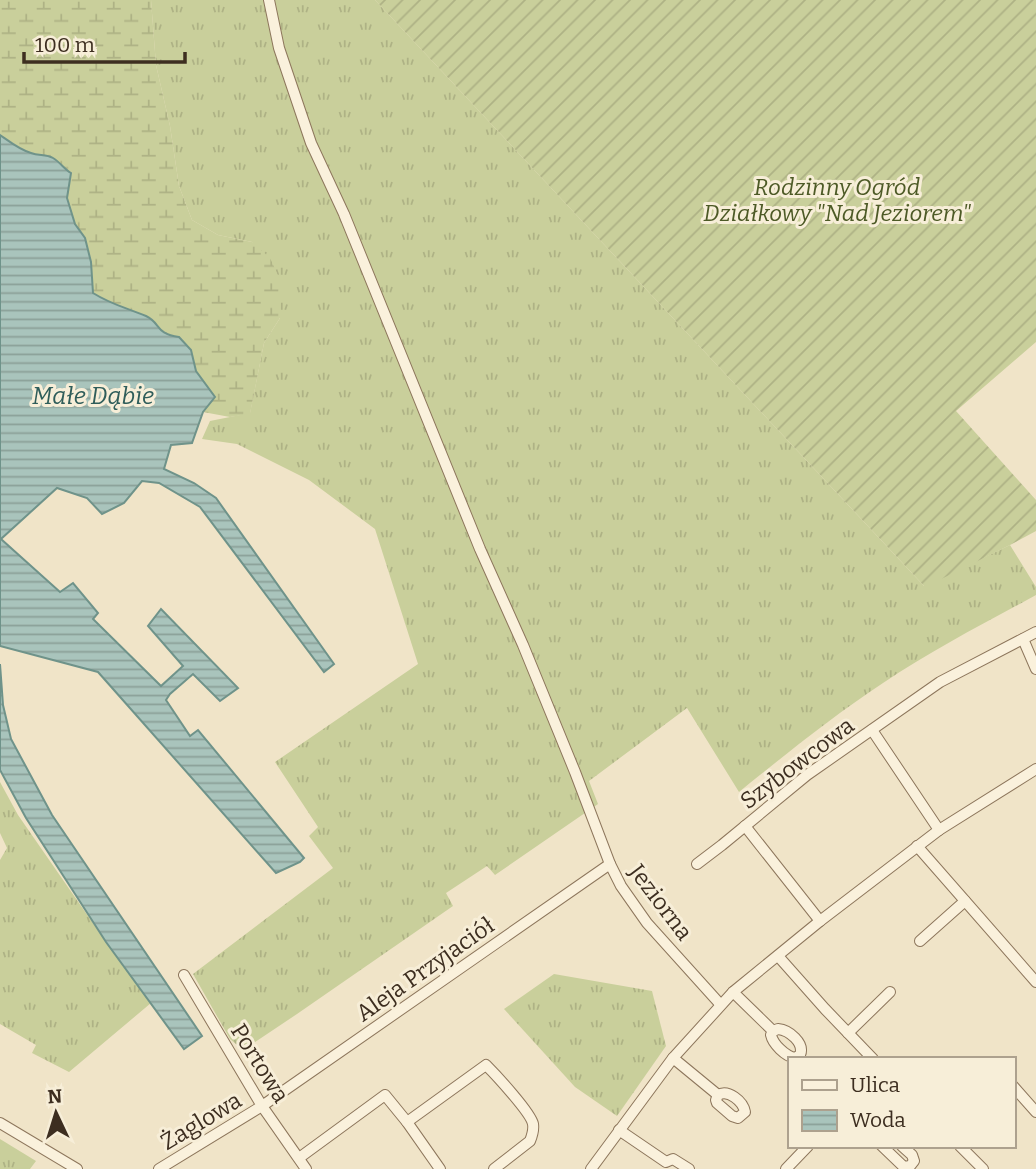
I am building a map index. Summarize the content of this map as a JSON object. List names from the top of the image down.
{
  "streets": {
    "street": [
      "Szybowcowa",
      "Jeziorna",
      "Aleja Przyjaciół",
      "Portowa",
      "Żaglowa"
    ]
  },
  "crossings": [
    ["Jeziorna", "Aleja Przyjaciół"],
    ["Aleja Przyjaciół", "Portowa"],
    ["Aleja Przyjaciół", "Żaglowa"],
    ["Portowa", "Żaglowa"]
  ],
  "water": ["Małe Dąbie"],
  "parks": ["Rodzinny Ogród Działkowy \"Nad Jeziorem\""],
  "legend": ["Ulica", "Woda"],
  "scale_bar": "100 m",
  "north": "top"
}
